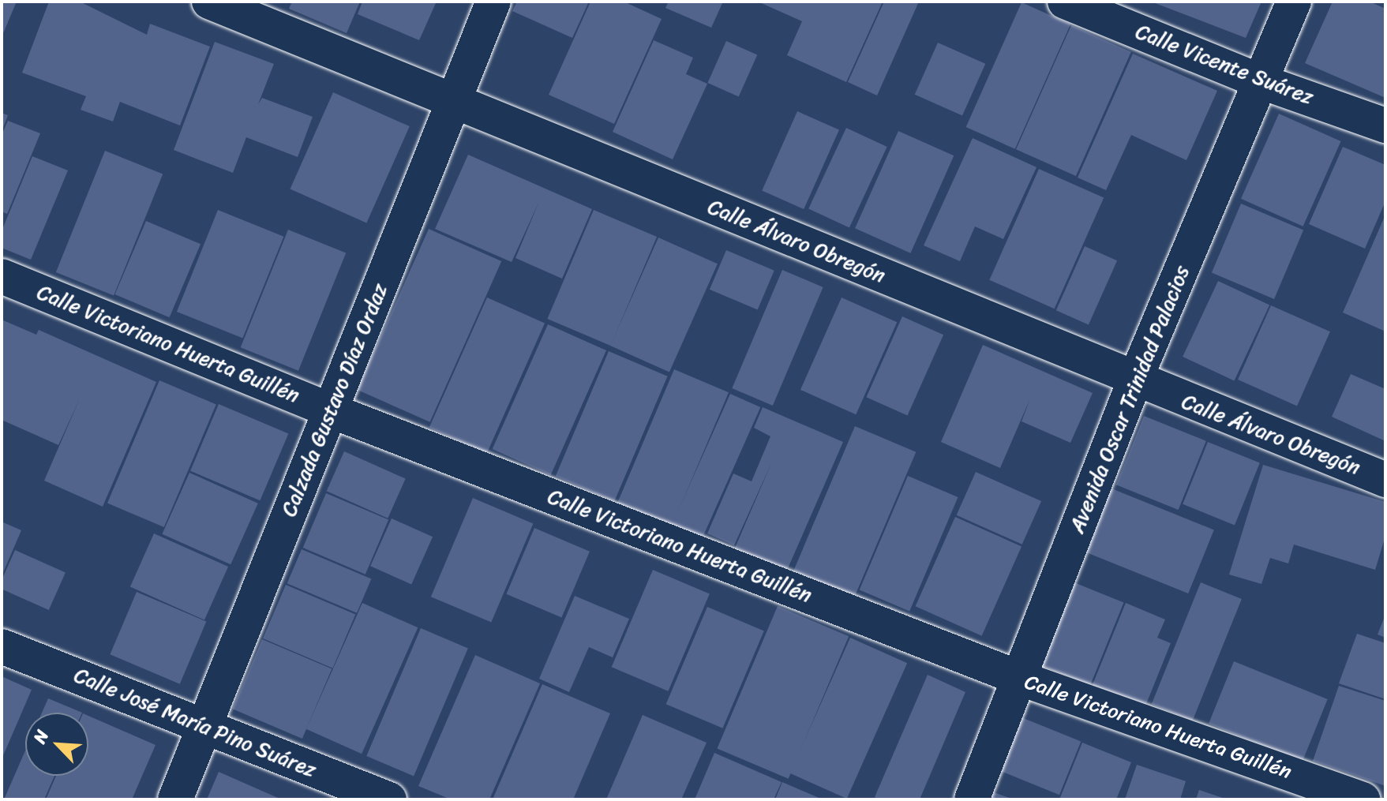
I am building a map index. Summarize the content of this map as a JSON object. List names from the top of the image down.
{
  "streets": {
    "street": [
      "Calle Vicente Suárez",
      "Calle Álvaro Obregón",
      "Calle Victoriano Huerta Guillén",
      "Avenida Oscar Trinidad Palacios",
      "Calzada Gustavo Díaz Ordaz",
      "Calle José María Pino Suárez"
    ]
  },
  "crossings": [
    ["Calle Vicente Suárez", "Avenida Oscar Trinidad Palacios"],
    ["Calle Álvaro Obregón", "Avenida Oscar Trinidad Palacios"],
    ["Calle Álvaro Obregón", "Calzada Gustavo Díaz Ordaz"],
    ["Calle Victoriano Huerta Guillén", "Avenida Oscar Trinidad Palacios"],
    ["Calle Victoriano Huerta Guillén", "Calzada Gustavo Díaz Ordaz"],
    ["Calzada Gustavo Díaz Ordaz", "Calle José María Pino Suárez"]
  ],
  "north": "top left"
}
